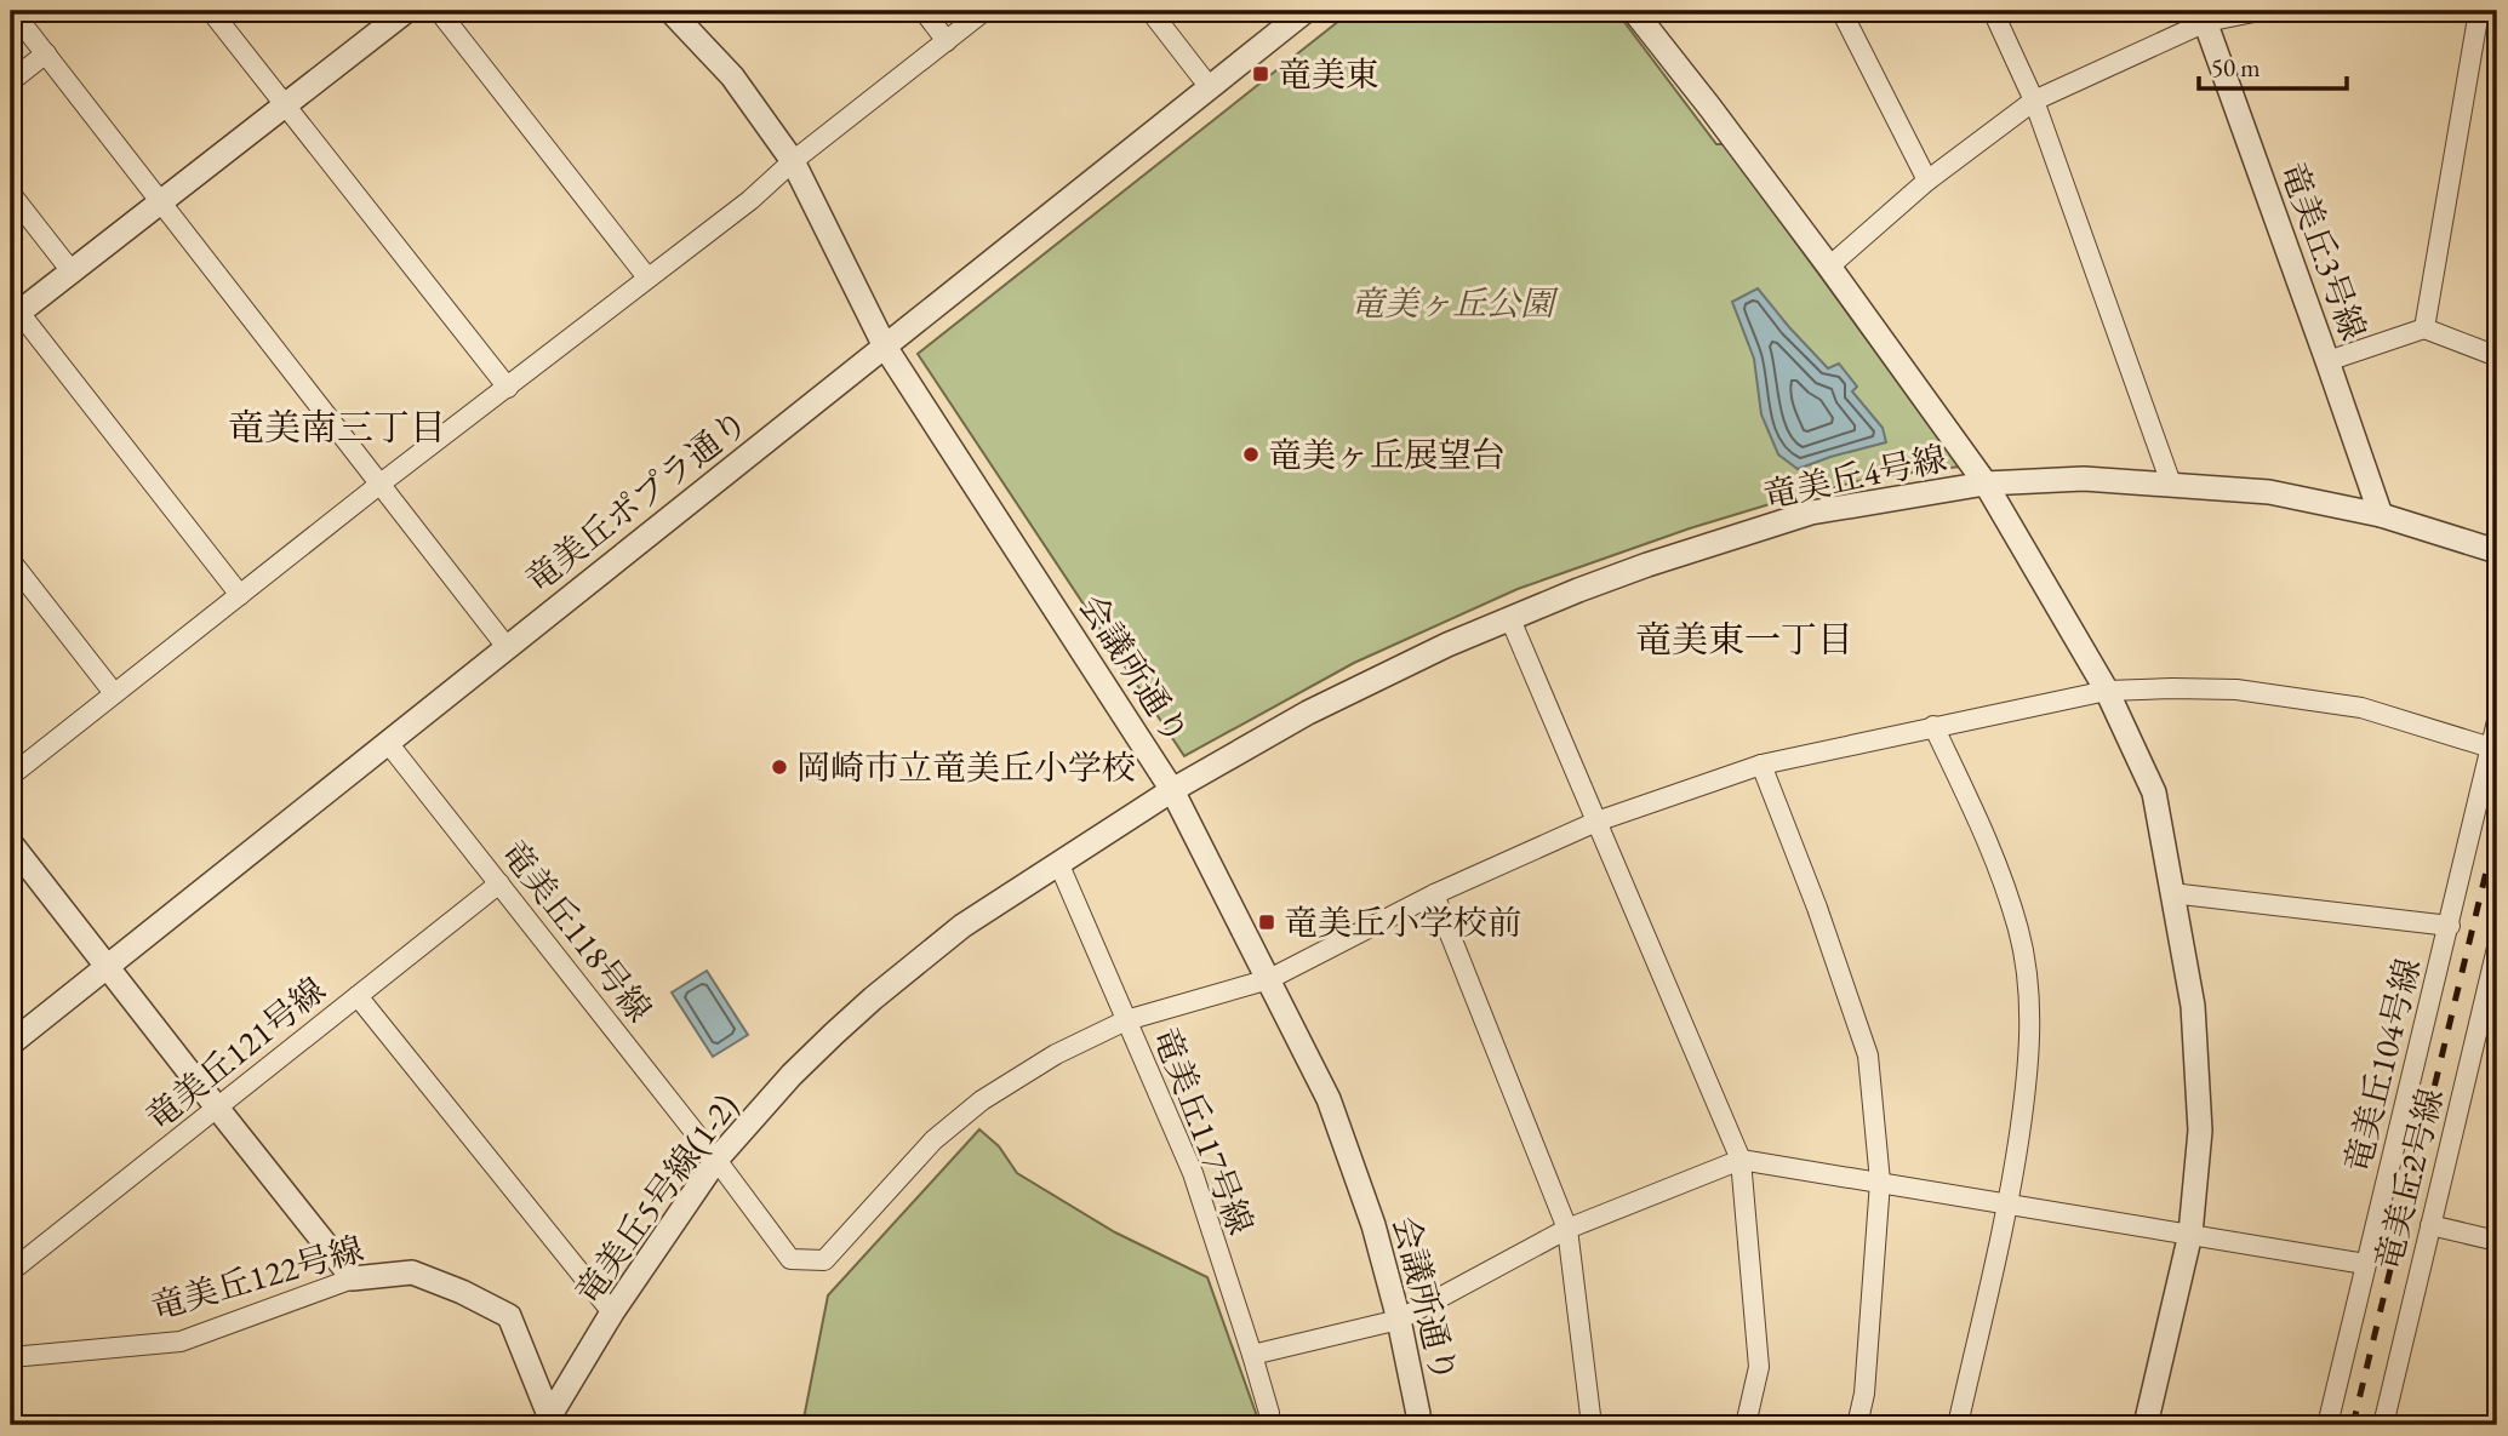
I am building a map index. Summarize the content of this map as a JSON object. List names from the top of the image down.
{
  "streets": {
    "street": [
      "竜美丘3号線",
      "竜美丘4号線",
      "竜美丘ポプラ通り",
      "会議所通り",
      "竜美丘118号線",
      "竜美丘121号線",
      "竜美丘104号線",
      "竜美丘117号線",
      "竜美丘2号線",
      "竜美丘5号線(1-2)",
      "竜美丘122号線"
    ]
  },
  "crossings": [
    ["竜美丘3号線", "竜美丘4号線"],
    ["竜美丘4号線", "会議所通り"],
    ["竜美丘4号線", "竜美丘5号線(1-2)"],
    ["竜美丘ポプラ通り", "会議所通り"],
    ["竜美丘ポプラ通り", "竜美丘118号線"],
    ["会議所通り", "竜美丘5号線(1-2)"],
    ["竜美丘118号線", "竜美丘121号線"],
    ["竜美丘118号線", "竜美丘117号線"],
    ["竜美丘118号線", "竜美丘5号線(1-2)"],
    ["竜美丘117号線", "竜美丘5号線(1-2)"],
    ["竜美丘5号線(1-2)", "竜美丘122号線"]
  ],
  "districts": ["竜美南三丁目", "竜美東一丁目"],
  "parks": ["竜美ヶ丘公園"],
  "places": {
    "transit": ["竜美東", "竜美丘小学校前"],
    "other": ["竜美ヶ丘展望台", "岡崎市立竜美丘小学校"]
  },
  "scale_bar": "50 m"
}
